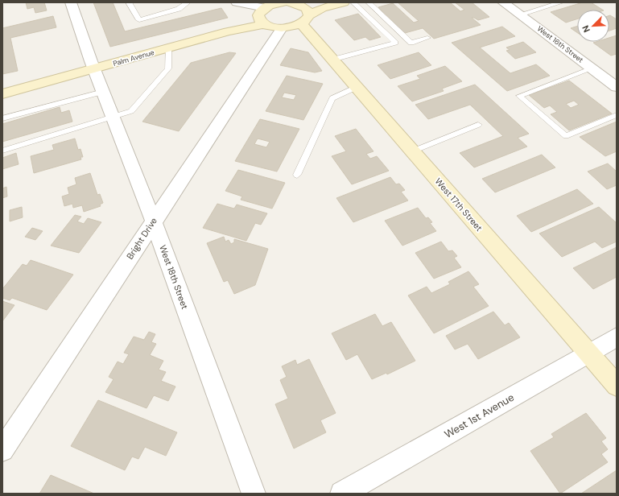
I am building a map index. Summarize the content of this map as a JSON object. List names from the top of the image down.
{
  "streets": {
    "main road": ["Palm Avenue", "West 17th Street"],
    "street": [
      "West 16th Street",
      "Bright Drive",
      "West 18th Street",
      "West 1st Avenue"
    ]
  },
  "crossings": [
    ["Palm Avenue", "West 18th Street"],
    ["West 17th Street", "West 1st Avenue"],
    ["Bright Drive", "West 18th Street"]
  ],
  "north": "bottom left"
}
